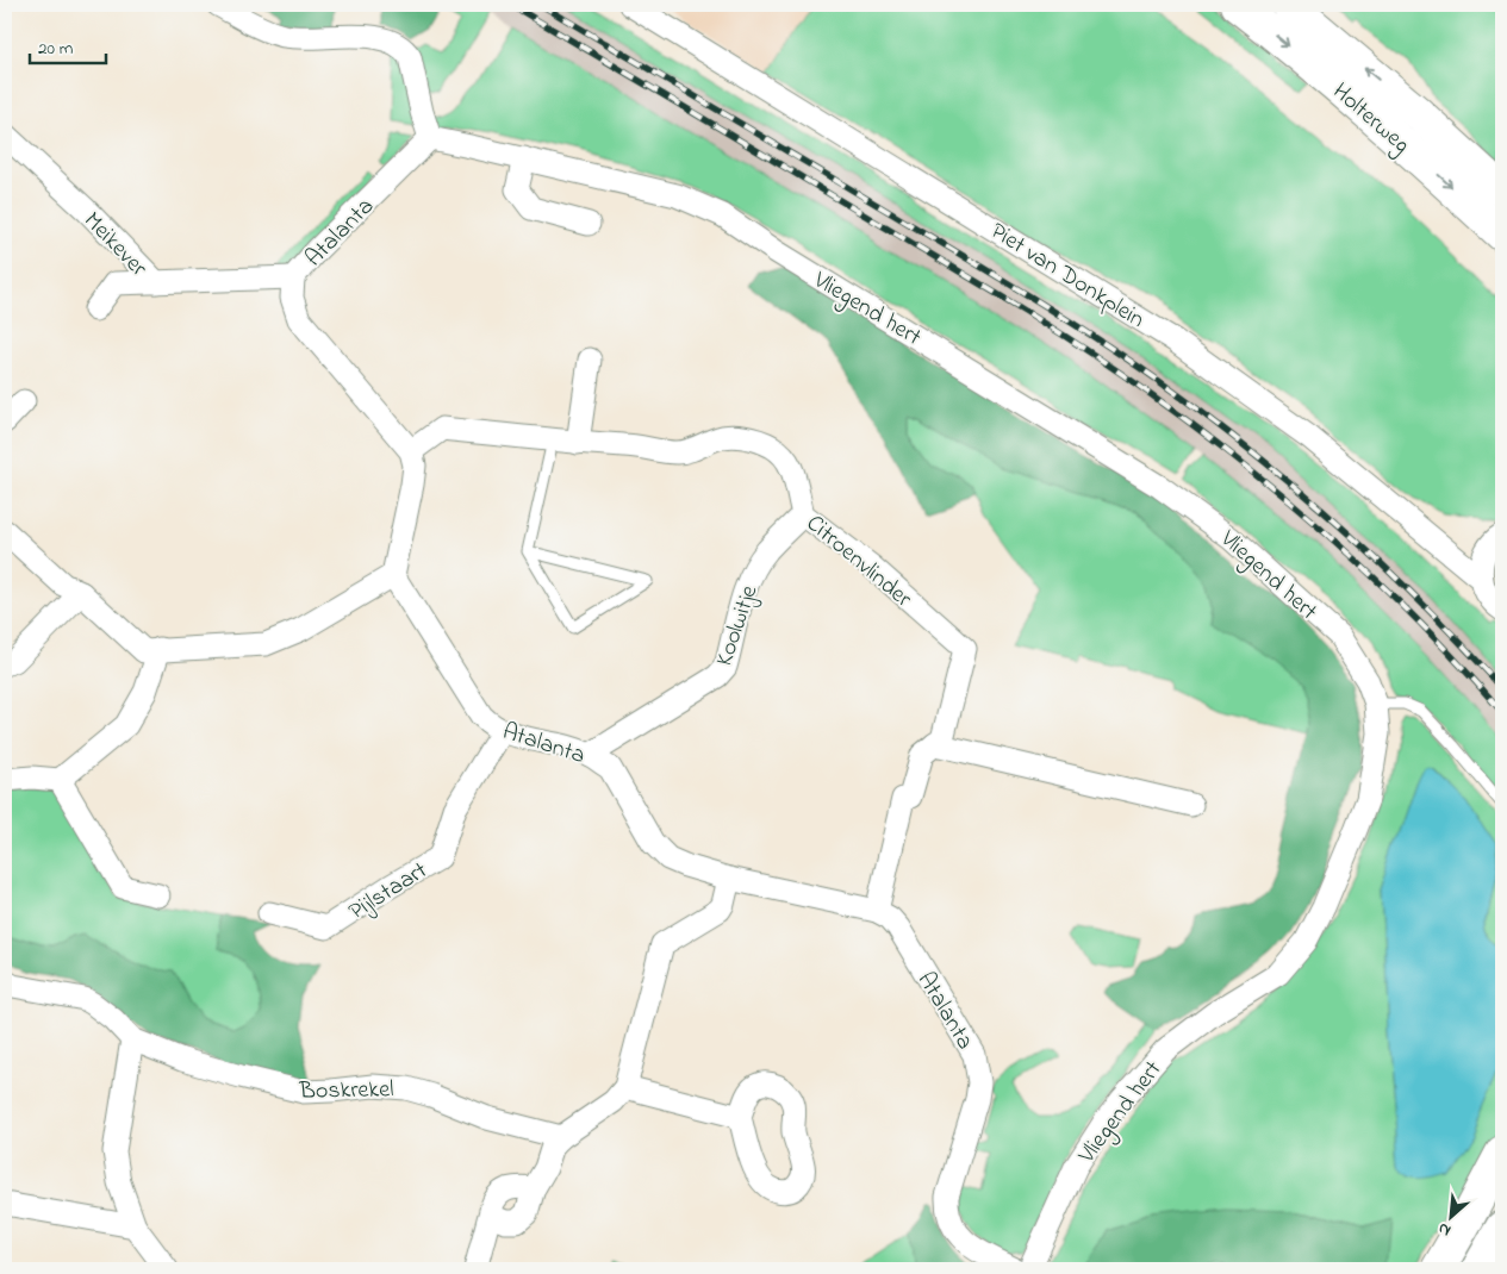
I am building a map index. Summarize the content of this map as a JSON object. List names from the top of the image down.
{
  "streets": {
    "main road": ["Holterweg"],
    "street": [
      "Atalanta",
      "Meikever",
      "Piet van Donkplein",
      "Vliegend hert",
      "Citroenvlinder",
      "Koolwitje",
      "Pijlstaart",
      "Boskrekel"
    ]
  },
  "crossings": [
    ["Atalanta", "Meikever"],
    ["Atalanta", "Vliegend hert"],
    ["Atalanta", "Citroenvlinder"],
    ["Atalanta", "Koolwitje"],
    ["Atalanta", "Pijlstaart"],
    ["Citroenvlinder", "Koolwitje"]
  ],
  "scale_bar": "20 m",
  "north": "bottom left"
}
